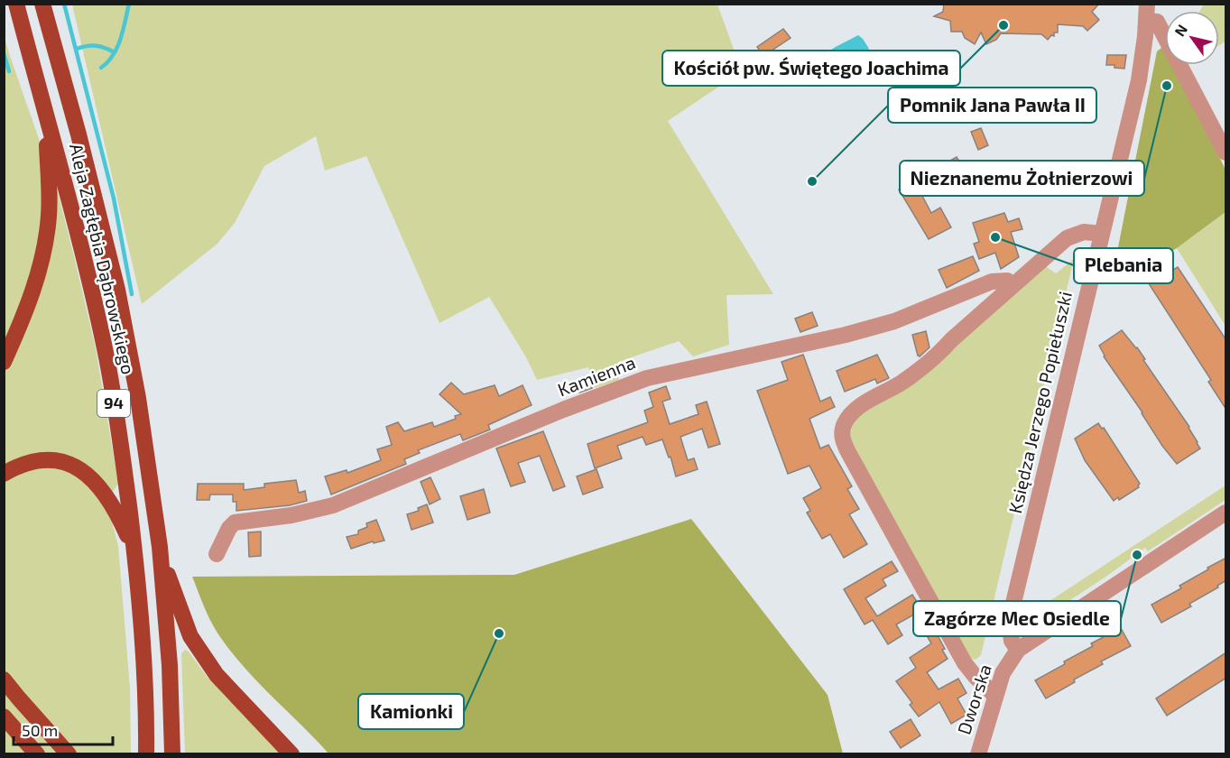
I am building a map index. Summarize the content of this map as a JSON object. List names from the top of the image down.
{
  "streets": {
    "main road": ["Aleja Zagłębia Dąbrowskiego", "94"],
    "street": ["Kamienna", "Księdza Jerzego Popiełuszki", "Dworska"]
  },
  "crossings": [
    ["Księdza Jerzego Popiełuszki", "Dworska"]
  ],
  "places": [
    "Kościół pw. Świętego Joachima",
    "Nieznanemu Żołnierzowi",
    "Pomnik Jana Pawła II",
    "Plebania",
    "Zagórze Mec Osiedle",
    "Kamionki"
  ],
  "scale_bar": "50 m",
  "north": "top left"
}
